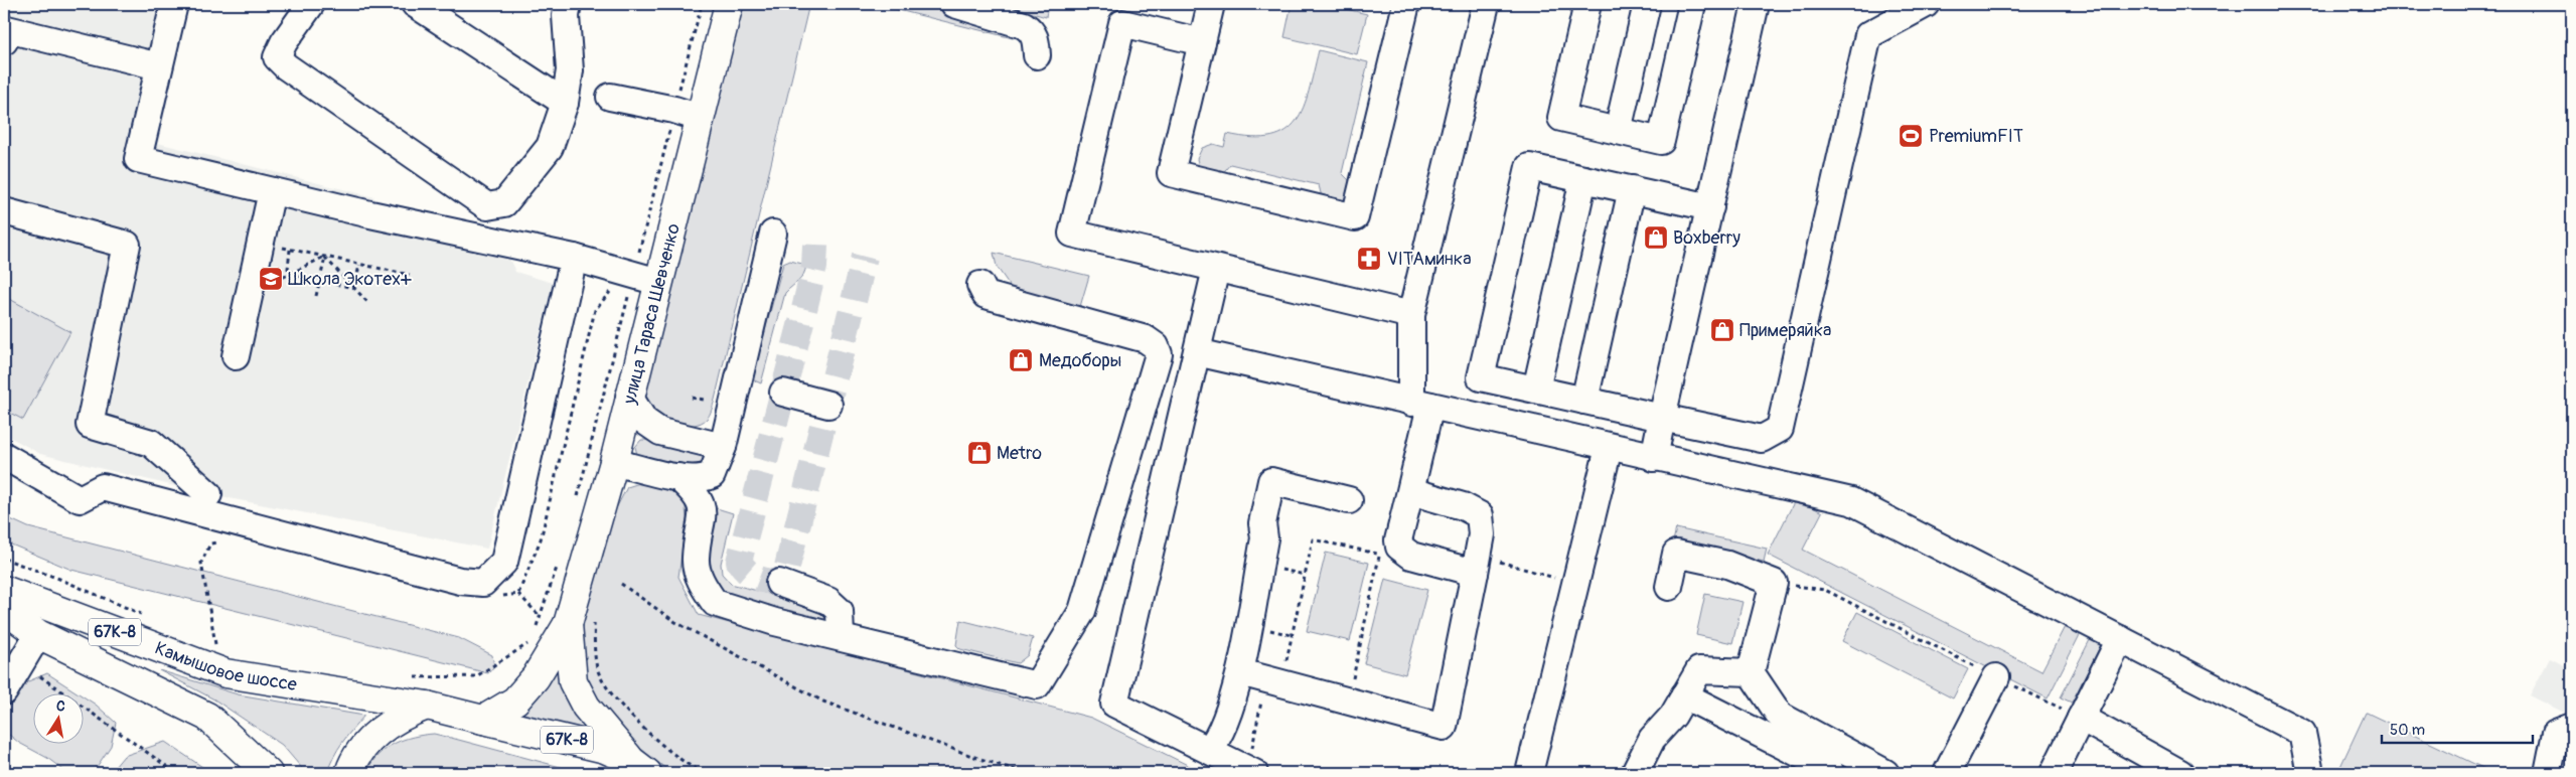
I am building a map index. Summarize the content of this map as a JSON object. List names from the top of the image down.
{
  "streets": {
    "main road": ["улица Тараса Шевченко", "67К-8", "Камышовое шоссе"]
  },
  "crossings": [
    ["улица Тараса Шевченко", "Камышовое шоссе"]
  ],
  "places": {
    "sports": ["PremiumFIT"],
    "shop": [
      "Boxberry",
      "Примеряйка",
      "Медоборы",
      "Metro"
    ],
    "pharmacy": ["VITAминка"],
    "school or university": ["Школа Экотех+"]
  },
  "scale_bar": "50 m",
  "north": "top"
}
